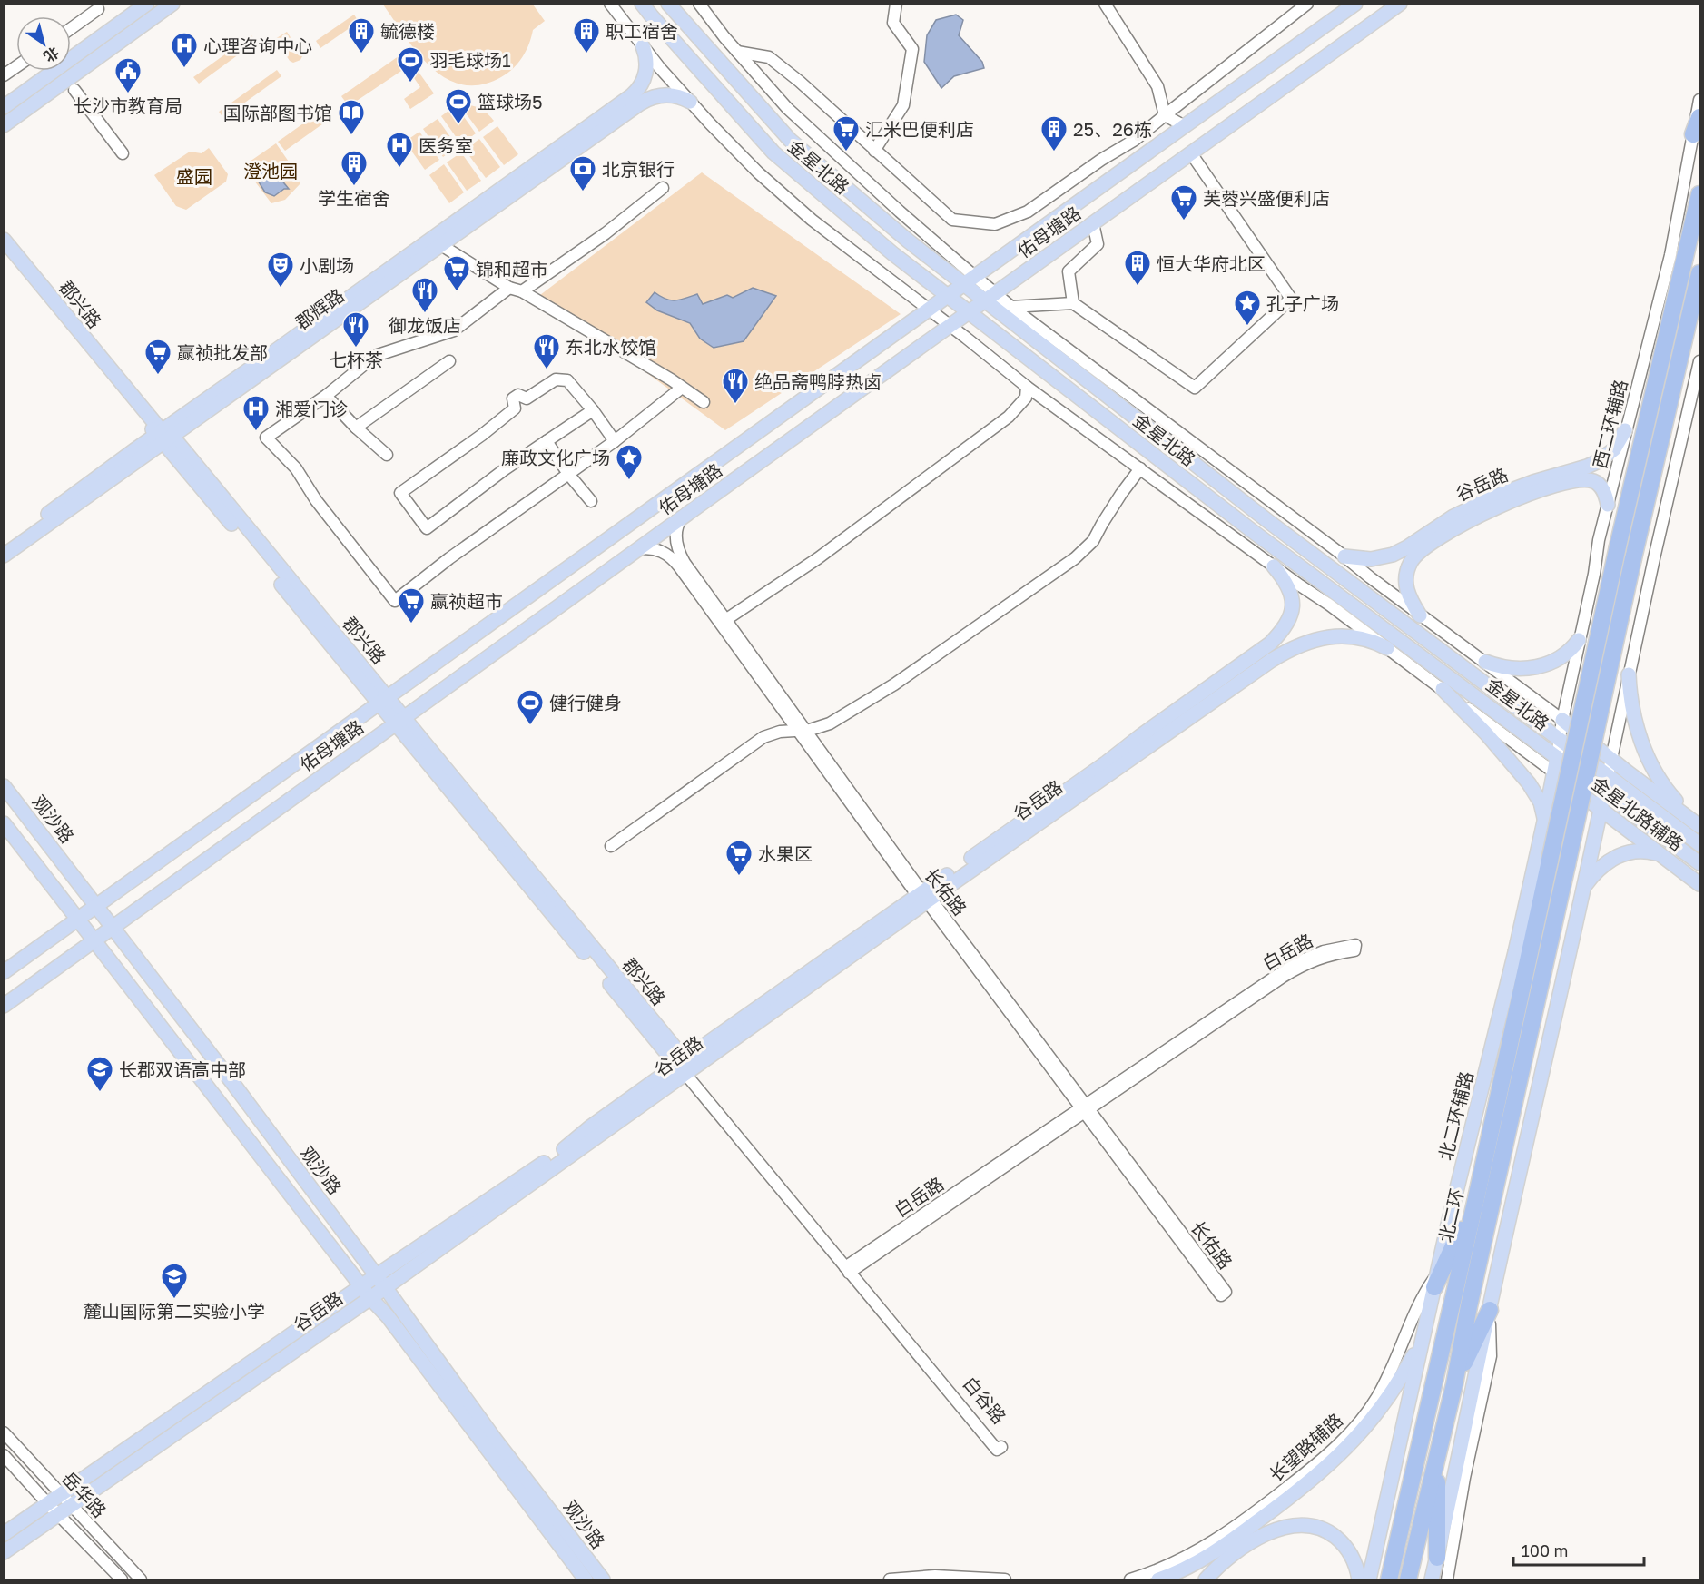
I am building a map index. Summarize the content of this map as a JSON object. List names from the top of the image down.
{
  "streets": {
    "highway": ["北二环"],
    "main road": [
      "金星北路",
      "佑母塘路",
      "郡兴路",
      "郡辉路",
      "谷岳路",
      "金星北路辅路",
      "观沙路",
      "北二环辅路"
    ],
    "street": [
      "西二环辅路",
      "长佑路",
      "白岳路",
      "白谷路",
      "长望路辅路",
      "岳华路"
    ]
  },
  "crossings": [
    ["金星北路", "佑母塘路"],
    ["金星北路", "西二环辅路"],
    ["金星北路", "北二环辅路"],
    ["佑母塘路", "郡兴路"],
    ["佑母塘路", "观沙路"],
    ["佑母塘路", "长佑路"],
    ["郡兴路", "郡辉路"],
    ["郡兴路", "谷岳路"],
    ["郡兴路", "白谷路"],
    ["西二环辅路", "谷岳路"],
    ["西二环辅路", "金星北路辅路"],
    ["西二环辅路", "北二环辅路"],
    ["谷岳路", "观沙路"],
    ["谷岳路", "长佑路"],
    ["谷岳路", "白谷路"],
    ["谷岳路", "岳华路"],
    ["金星北路辅路", "北二环辅路"],
    ["长佑路", "白岳路"],
    ["白岳路", "白谷路"],
    ["北二环辅路", "长望路辅路"]
  ],
  "parks": ["澄池园", "盛园"],
  "places": {
    "building": [
      "毓德楼",
      "职工宿舍",
      "25、26栋",
      "学生宿舍",
      "恒大华府北区"
    ],
    "hospital": ["心理咨询中心", "医务室", "湘爱门诊"],
    "sports": ["羽毛球场1", "篮球场5", "健行健身"],
    "public building": ["长沙市教育局"],
    "library": ["国际部图书馆"],
    "supermarket": [
      "汇米巴便利店",
      "芙蓉兴盛便利店",
      "锦和超市",
      "赢祯批发部",
      "赢祯超市",
      "水果区"
    ],
    "bank": ["北京银行"],
    "theatre": ["小剧场"],
    "restaurant": [
      "御龙饭店",
      "七杯茶",
      "东北水饺馆",
      "绝品斋鸭脖热卤"
    ],
    "place": ["孔子广场", "廉政文化广场"],
    "school or university": ["长郡双语高中部", "麓山国际第二实验小学"]
  },
  "scale_bar": "100 m",
  "north": "bottom right"
}
